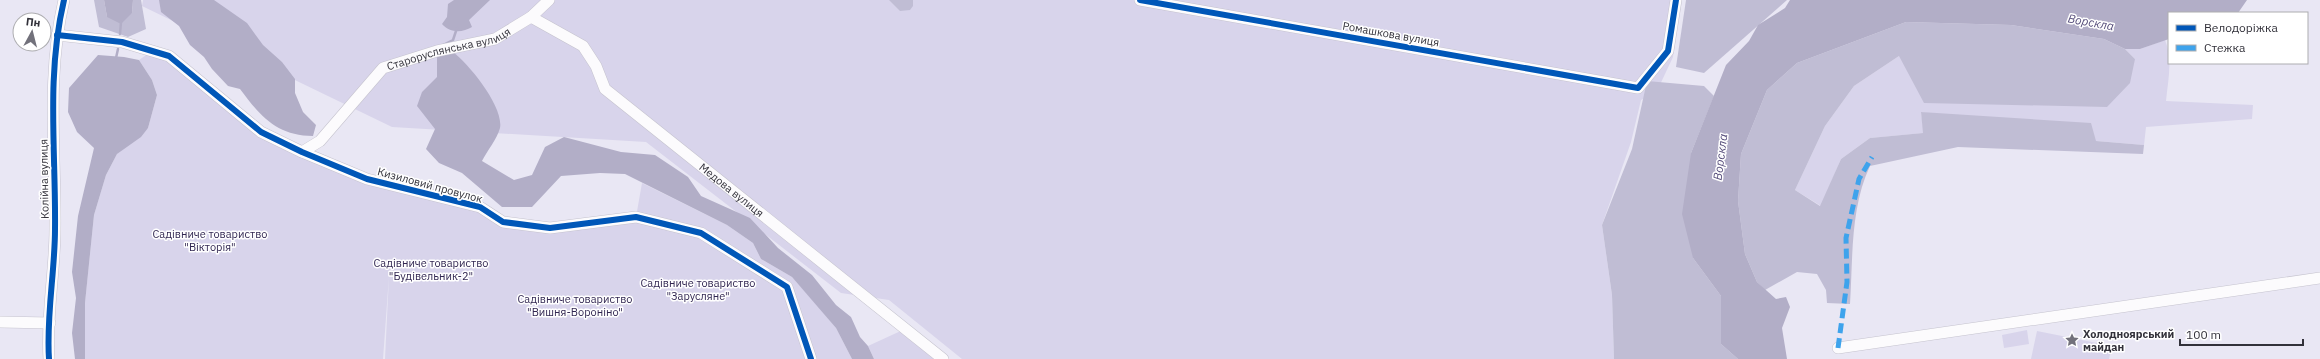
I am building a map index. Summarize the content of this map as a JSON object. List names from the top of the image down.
{
  "streets": {
    "street": [
      "Ромашкова вулиця",
      "Староруслянська вулиця",
      "Колійна вулиця",
      "Кизиловий провулок",
      "Медова вулиця"
    ]
  },
  "crossings": [
    ["Староруслянська вулиця", "Кизиловий провулок"],
    ["Староруслянська вулиця", "Медова вулиця"],
    ["Колійна вулиця", "Кизиловий провулок"]
  ],
  "water": ["Ворскла"],
  "parks": [
    "Садівниче товариство \"Вікторія\"",
    "Садівниче товариство \"Будівельник-2\"",
    "Садівниче товариство \"Зарусляне\"",
    "Садівниче товариство \"Вишня-Вороніно\""
  ],
  "places": {
    "place": ["Холодноярський майдан"]
  },
  "legend": ["Велодоріжка", "Стежка"],
  "scale_bar": "100 m",
  "north": "top"
}
